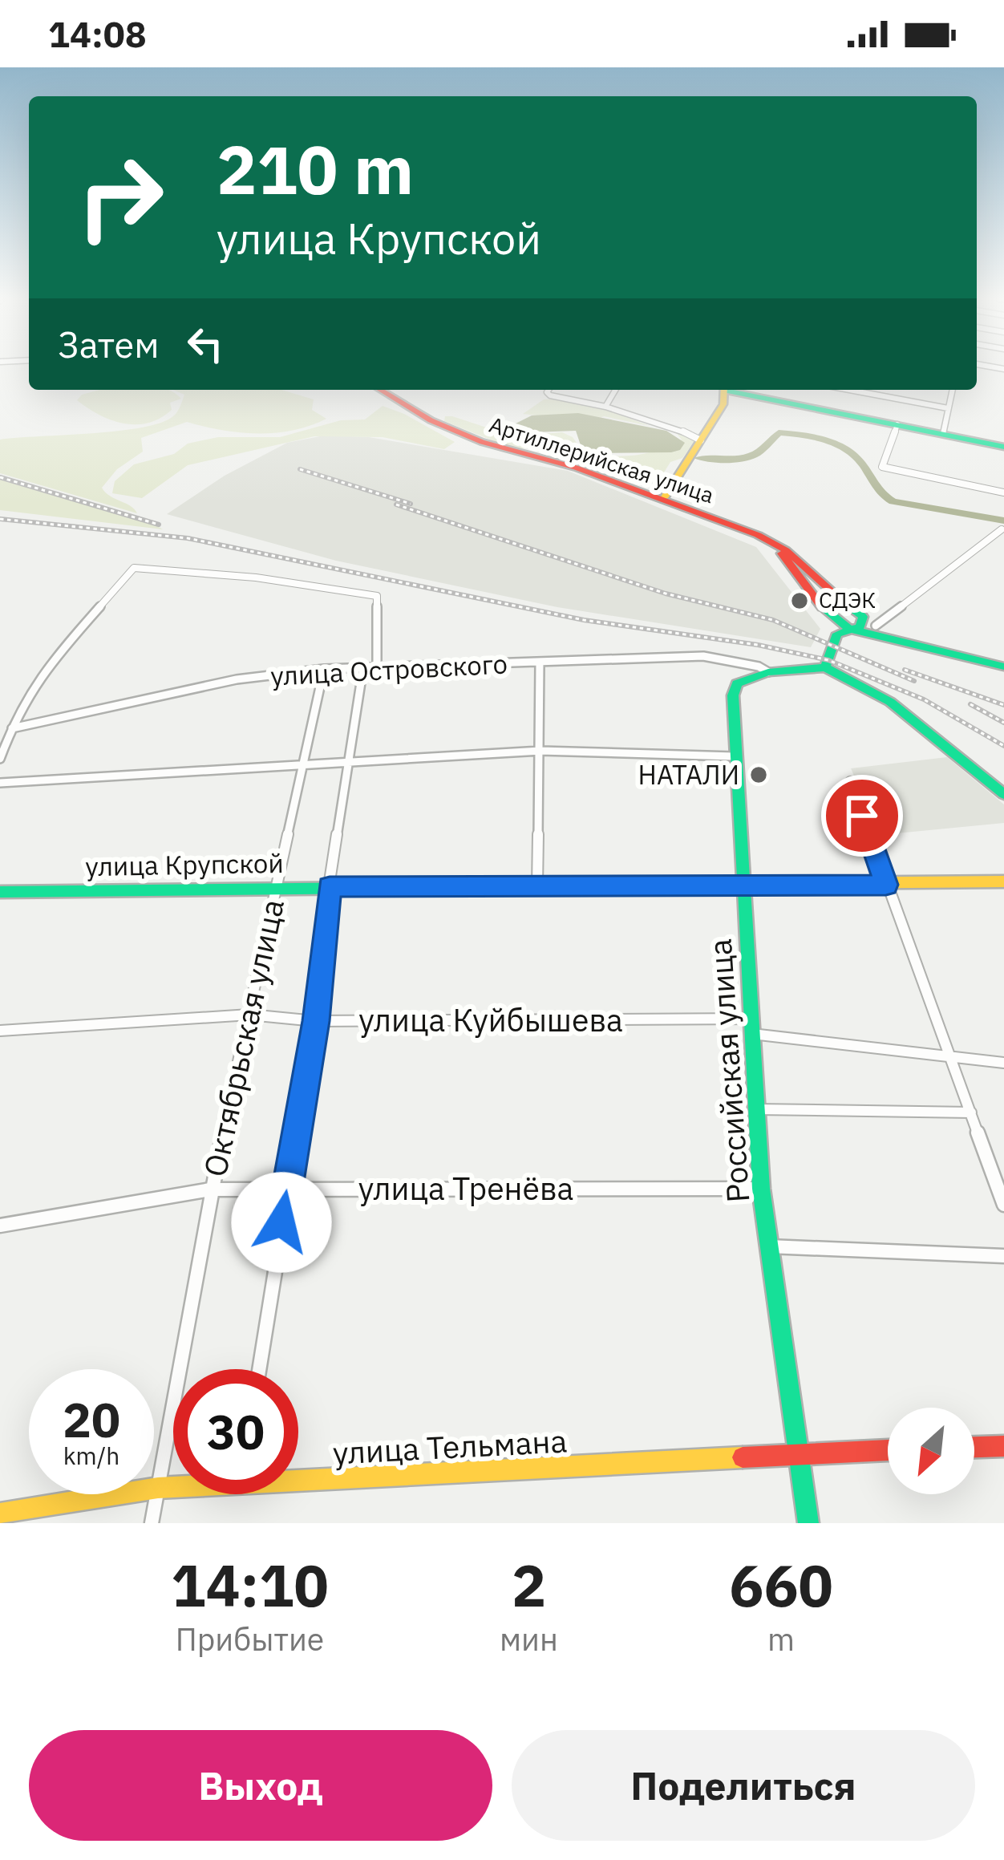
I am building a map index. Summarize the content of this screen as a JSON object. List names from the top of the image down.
{
  "streets": {
    "street": [
      "Артиллерийская улица",
      "улица Островского",
      "улица Крупской",
      "улица Куйбышева",
      "Октябрьская улица",
      "Российская улица",
      "улица Тренёва",
      "улица Тельмана"
    ]
  },
  "crossings": [
    ["улица Островского", "Октябрьская улица"],
    ["улица Островского", "Российская улица"],
    ["улица Крупской", "Октябрьская улица"],
    ["улица Крупской", "Российская улица"],
    ["улица Куйбышева", "Октябрьская улица"],
    ["улица Куйбышева", "Российская улица"],
    ["Октябрьская улица", "улица Тренёва"],
    ["Октябрьская улица", "улица Тельмана"],
    ["Российская улица", "улица Тренёва"],
    ["Российская улица", "улица Тельмана"]
  ],
  "places": ["СДЭК", "НАТАЛИ"],
  "north": "bottom left",
  "page": {
    "status": "14:08",
    "turn": ["210 m", "улица Крупской"],
    "then": "Затем",
    "speed": "20 km/h",
    "limit": "30",
    "eta": [
      "14:10",
      "Прибытие",
      "2",
      "мин",
      "660",
      "m"
    ],
    "buttons": ["Выход", "Поделиться"]
  }
}
